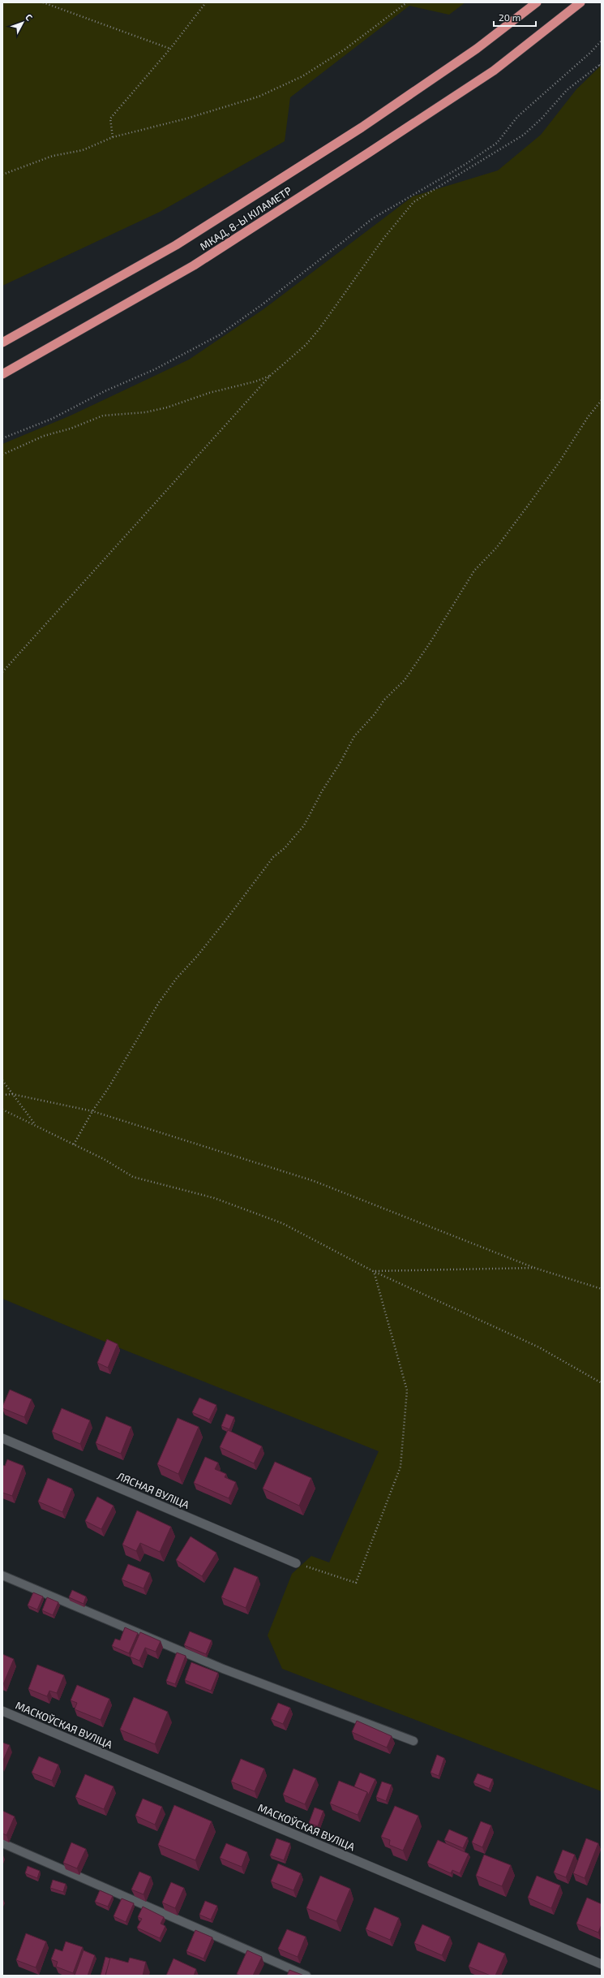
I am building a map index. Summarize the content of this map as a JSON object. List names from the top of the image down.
{
  "streets": {
    "highway": ["МКАД, 8-Ы КІЛАМЕТР"],
    "street": ["ЛЯСНАЯ ВУЛІЦА", "МАСКОЎСКАЯ ВУЛІЦА"]
  },
  "scale_bar": "20 m",
  "north": "top right"
}
